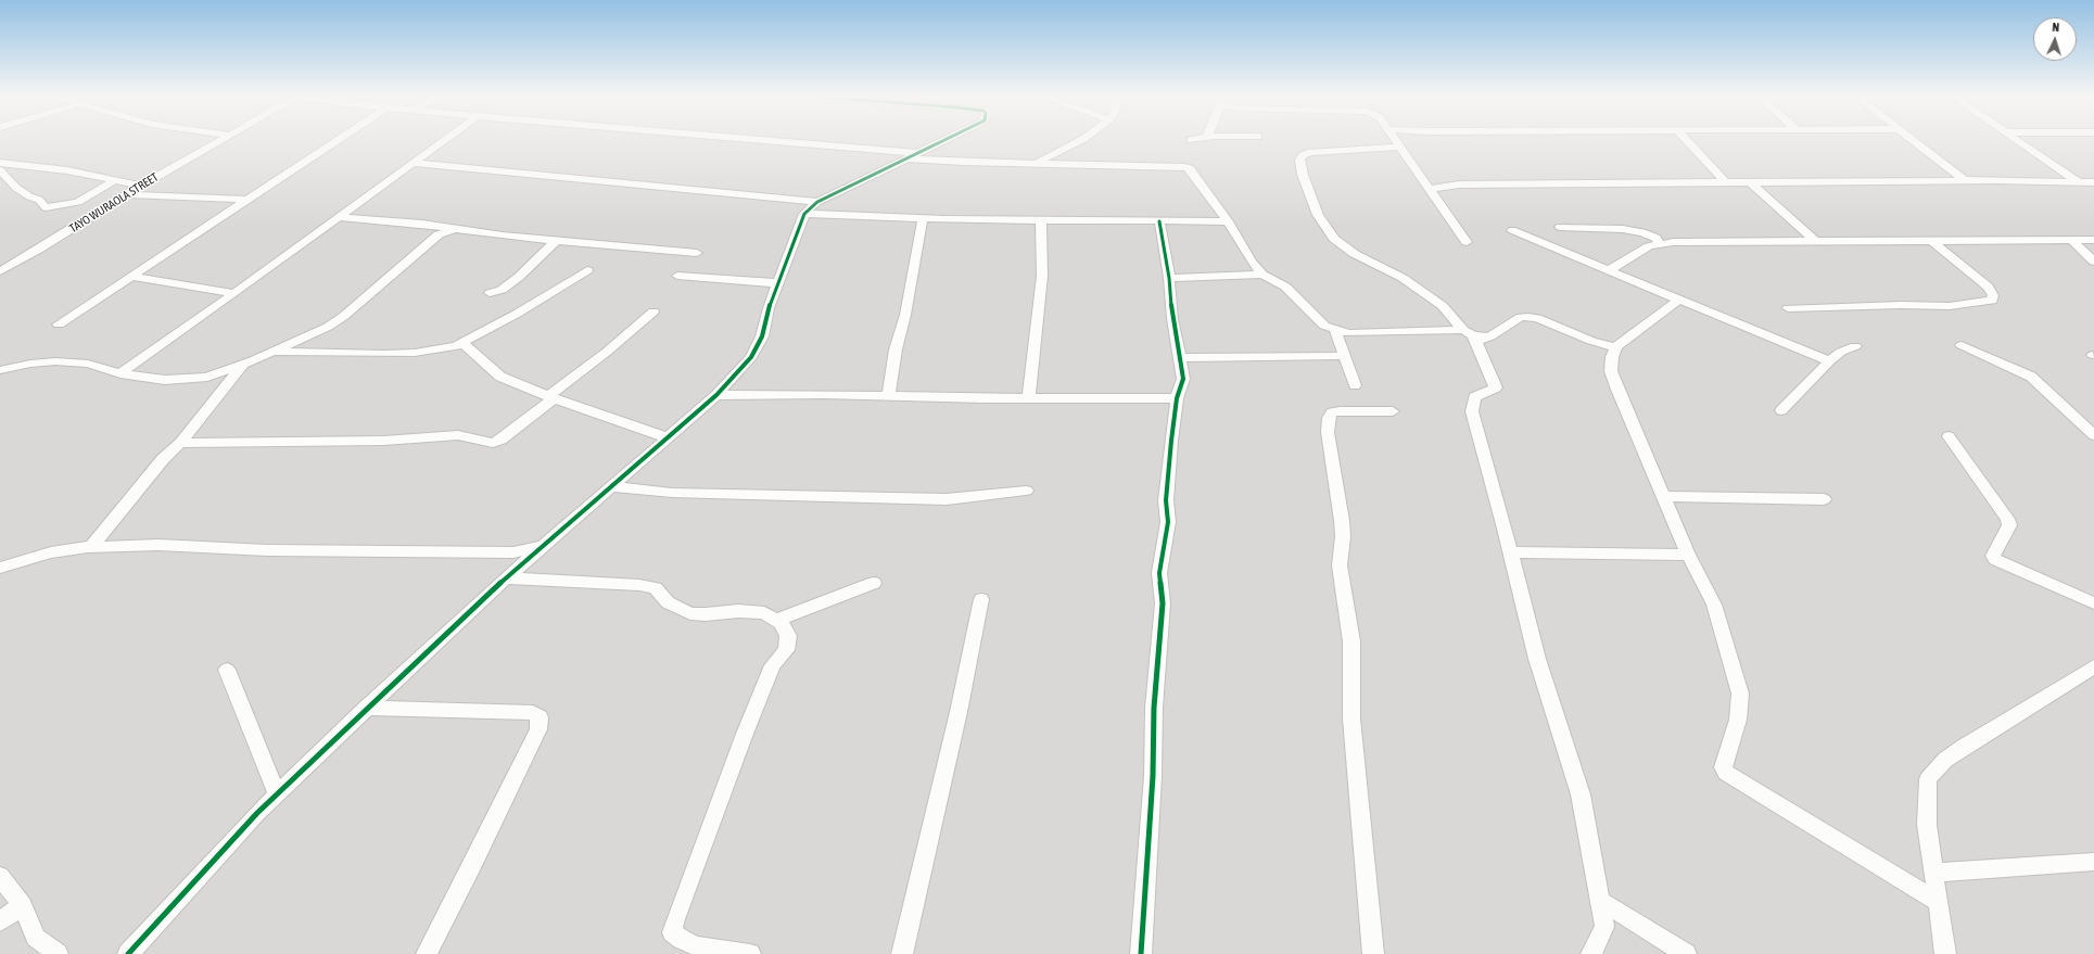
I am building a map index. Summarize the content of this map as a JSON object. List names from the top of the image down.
{
  "streets": {
    "street": ["TAYO WURAOLA STREET"]
  },
  "north": "top"
}
